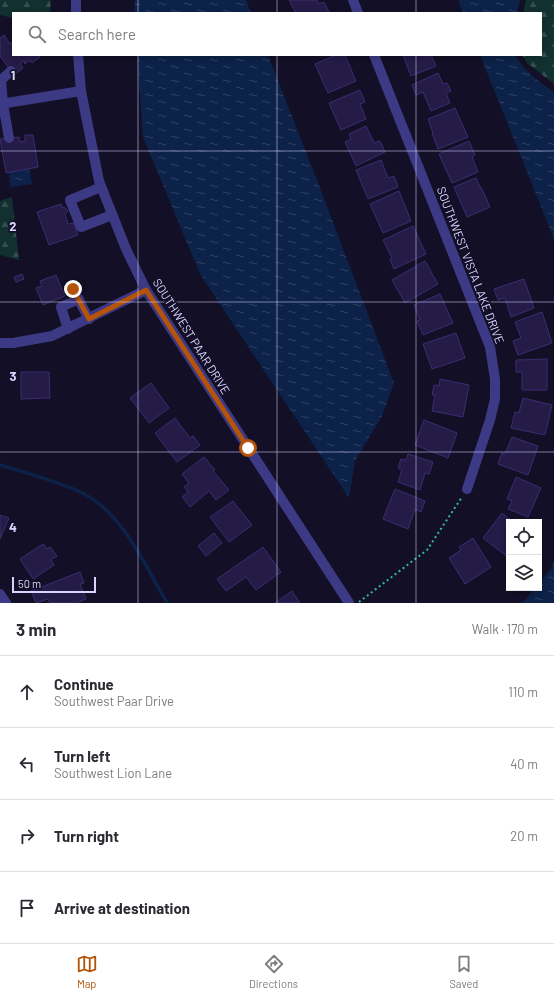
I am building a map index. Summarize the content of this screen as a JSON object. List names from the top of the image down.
{
  "streets": {
    "street": ["SOUTHWEST VISTA LAKE DRIVE", "SOUTHWEST PAAR DRIVE"]
  },
  "scale_bar": "50 m",
  "page": {
    "search": "Search here",
    "scale": "50 m",
    "heading": ["3 min", "Walk · 170 m"],
    "list": [
      ["Continue", "Southwest Paar Drive", "110 m"],
      ["Turn left", "Southwest Lion Lane", "40 m"],
      ["Turn right", "20 m"],
      "Arrive at destination"
    ],
    "nav": ["Map", "Directions", "Saved"]
  },
  "grid": {
    "rows": [
      "1",
      "2",
      "3",
      "4"
    ]
  }
}
